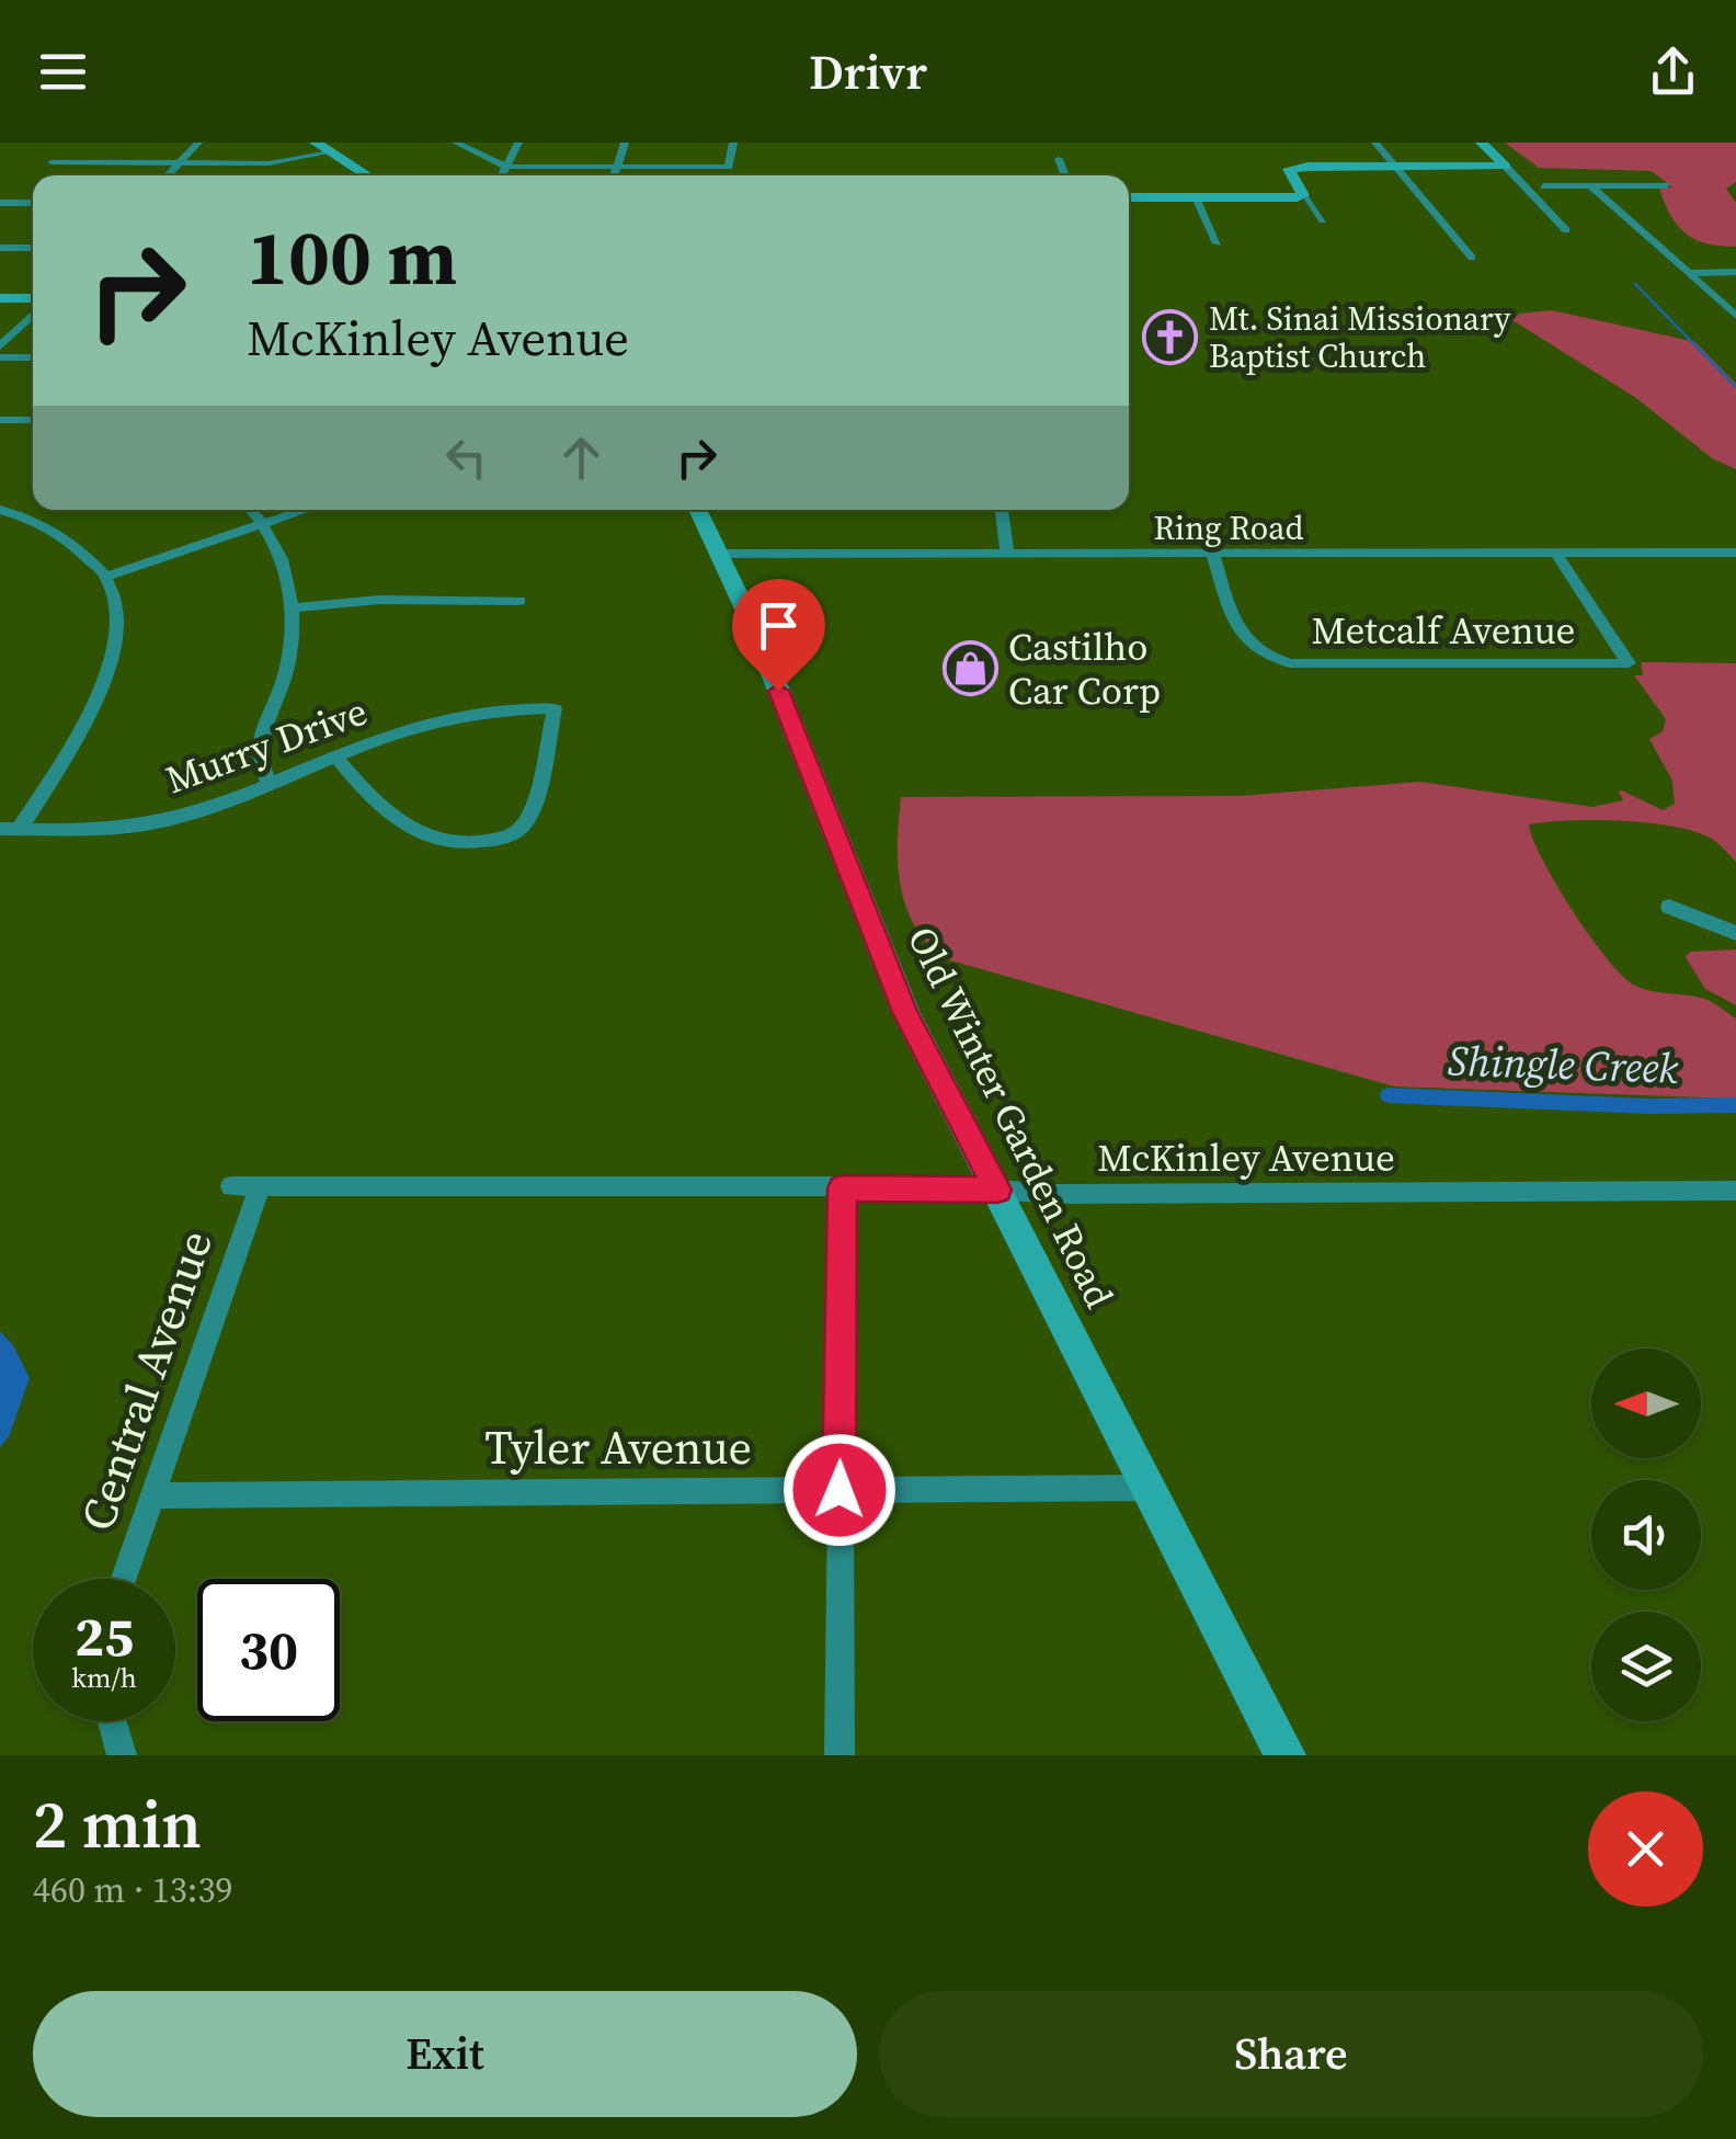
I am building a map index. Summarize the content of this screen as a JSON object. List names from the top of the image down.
{
  "streets": {
    "main road": ["Old Winter Garden Road"],
    "street": [
      "Ring Road",
      "Metcalf Avenue",
      "Murry Drive",
      "McKinley Avenue",
      "Central Avenue",
      "Tyler Avenue"
    ]
  },
  "crossings": [
    ["Ring Road", "Metcalf Avenue"],
    ["Ring Road", "Old Winter Garden Road"],
    ["Old Winter Garden Road", "McKinley Avenue"],
    ["Old Winter Garden Road", "Tyler Avenue"],
    ["McKinley Avenue", "Central Avenue"],
    ["Central Avenue", "Tyler Avenue"]
  ],
  "water": ["Shingle Creek"],
  "places": {
    "church": ["Mt. Sinai Missionary Baptist Church"],
    "shop": ["Castilho Car Corp"]
  },
  "north": "left",
  "page": {
    "header": "Drivr",
    "turn": ["100 m", "McKinley Avenue"],
    "speed": "25 km/h",
    "limit": "30",
    "heading": ["2 min", "460 m · 13:39"],
    "buttons": ["Exit", "Share"]
  }
}
